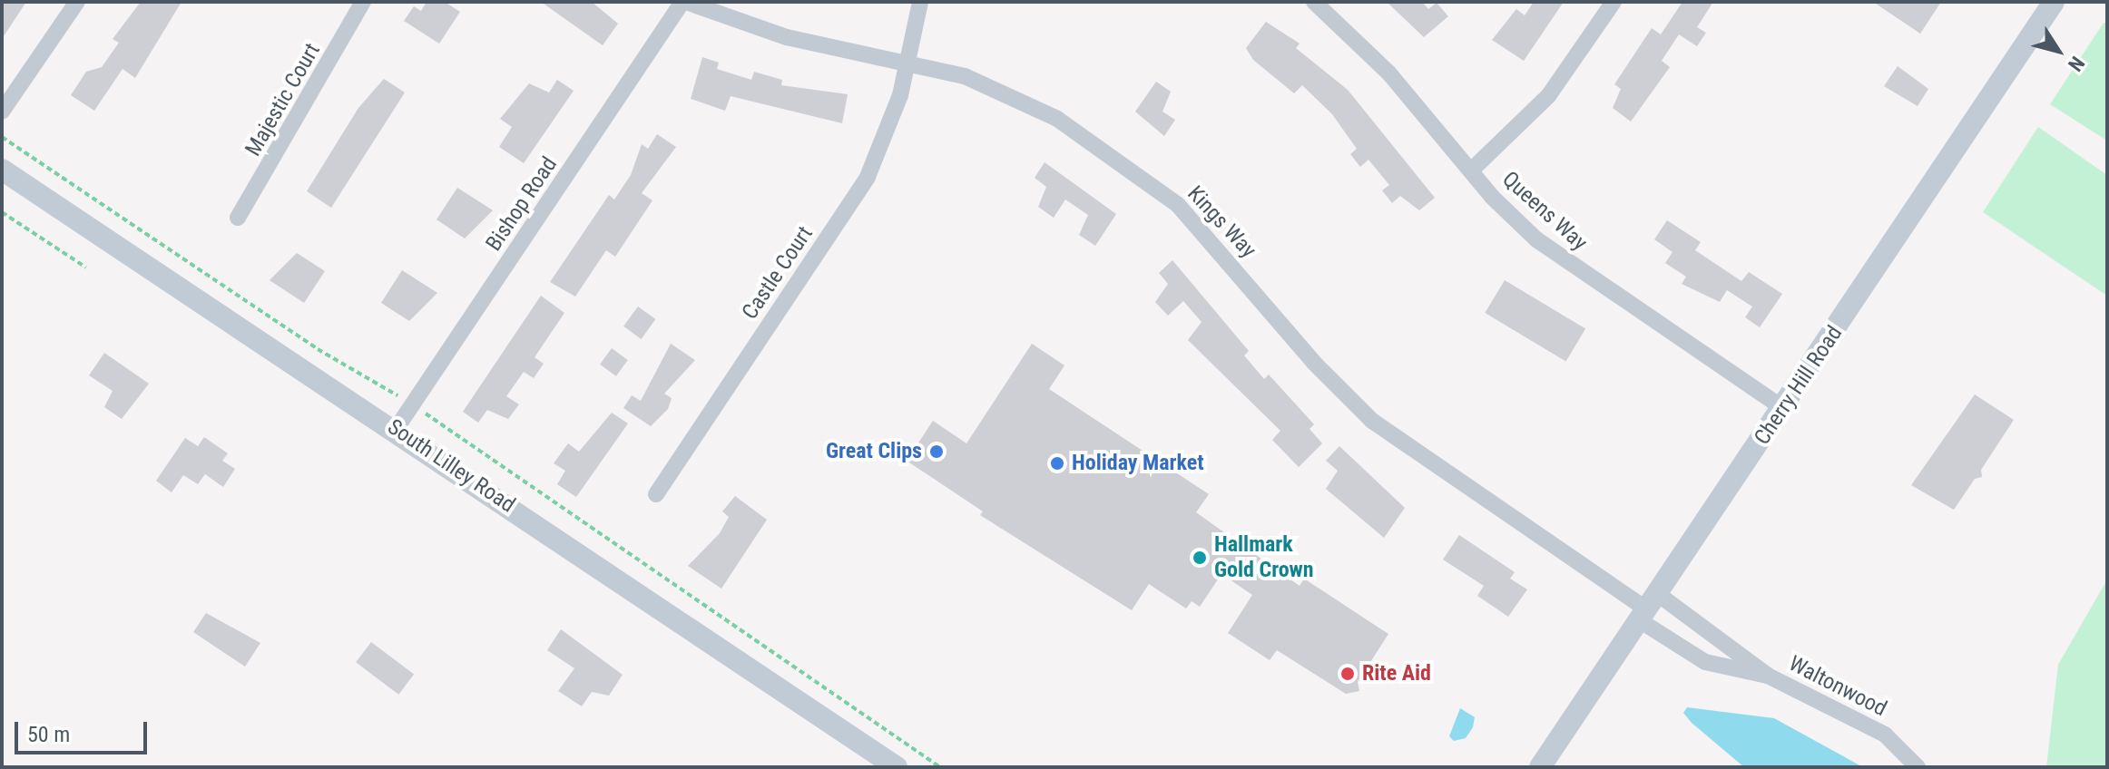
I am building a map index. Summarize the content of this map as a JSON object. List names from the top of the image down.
{
  "streets": {
    "street": [
      "Majestic Court",
      "Bishop Road",
      "Queens Way",
      "Kings Way",
      "Castle Court",
      "Cherry Hill Road",
      "South Lilley Road",
      "Waltonwood"
    ]
  },
  "crossings": [
    ["Bishop Road", "Kings Way"],
    ["Bishop Road", "South Lilley Road"],
    ["Queens Way", "Cherry Hill Road"],
    ["Kings Way", "Castle Court"],
    ["Kings Way", "Cherry Hill Road"],
    ["Kings Way", "Waltonwood"],
    ["Cherry Hill Road", "Waltonwood"]
  ],
  "places": [
    "Great Clips",
    "Holiday Market",
    "Hallmark Gold Crown",
    "Rite Aid"
  ],
  "scale_bar": "50 m",
  "north": "bottom right"
}
